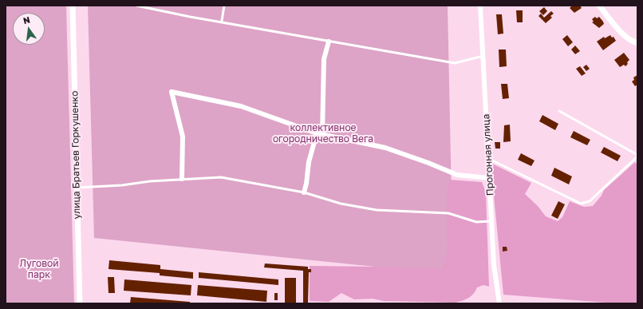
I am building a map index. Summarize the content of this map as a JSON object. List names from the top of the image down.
{
  "streets": {
    "street": ["улица Братьев Горкушенко", "Прогонная улица"]
  },
  "parks": ["коллективное огородничество Вега", "Луговой парк"],
  "north": "top"
}
